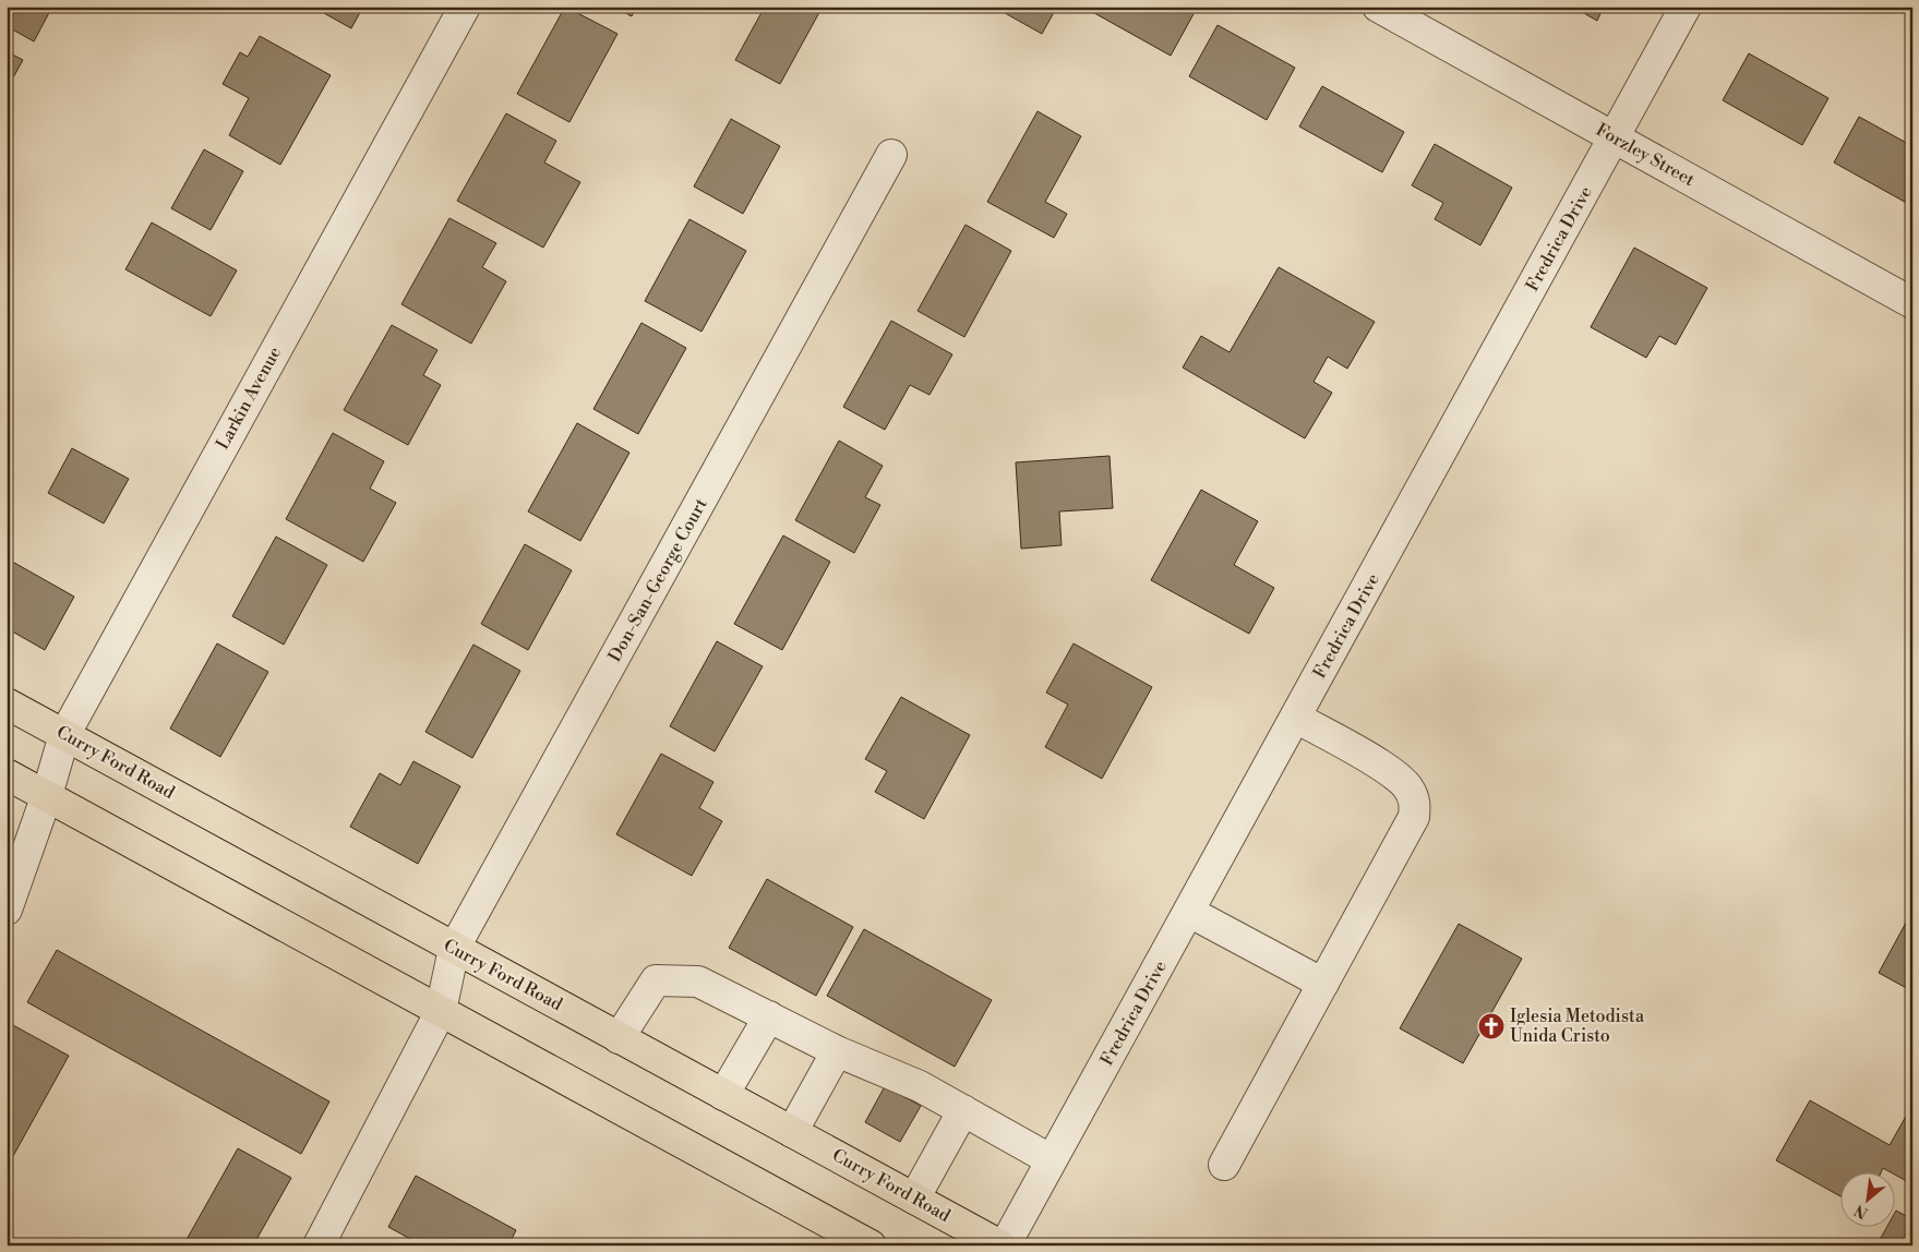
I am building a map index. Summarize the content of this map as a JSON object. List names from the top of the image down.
{
  "streets": {
    "main road": ["Curry Ford Road"],
    "street": [
      "Forzley Street",
      "Fredrica Drive",
      "Larkin Avenue",
      "Don-San-George Court"
    ]
  },
  "crossings": [
    ["Forzley Street", "Fredrica Drive"],
    ["Larkin Avenue", "Curry Ford Road"],
    ["Don-San-George Court", "Curry Ford Road"]
  ],
  "places": {
    "church": ["Iglesia Metodista Unida Cristo"]
  },
  "north": "bottom left"
}
